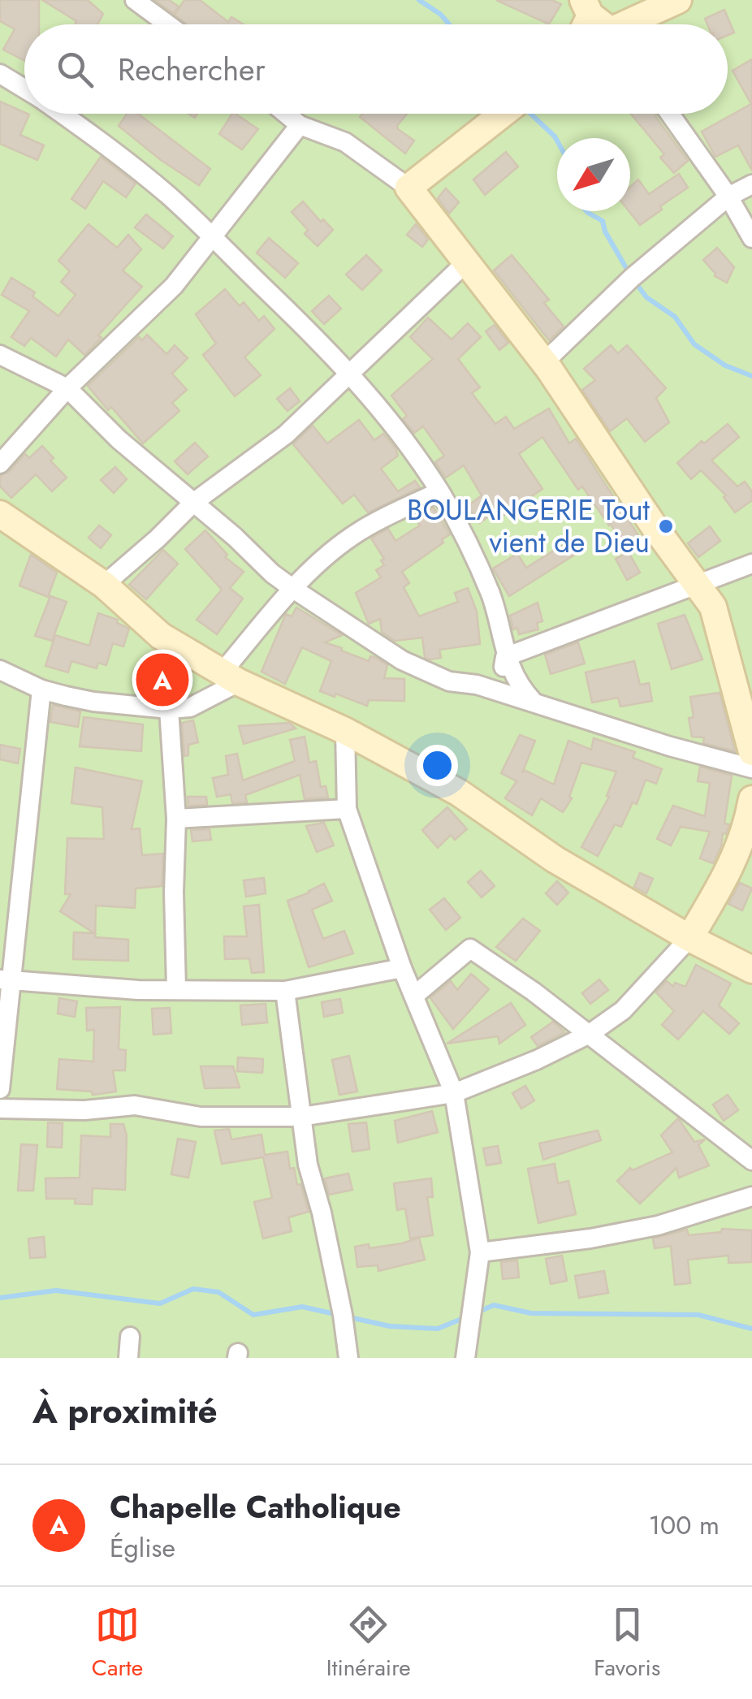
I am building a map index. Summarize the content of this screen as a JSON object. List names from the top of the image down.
{
  "places": ["BOULANGERIE Tout vient de Dieu"],
  "north": "bottom left",
  "page": {
    "search": "Rechercher",
    "pins": "A",
    "heading": "À proximité",
    "list": [
      {
        "mark": "A",
        "name": "Chapelle Catholique",
        "note": "Église",
        "value": "100 m"
      }
    ],
    "nav": ["Carte", "Itinéraire", "Favoris"]
  }
}
